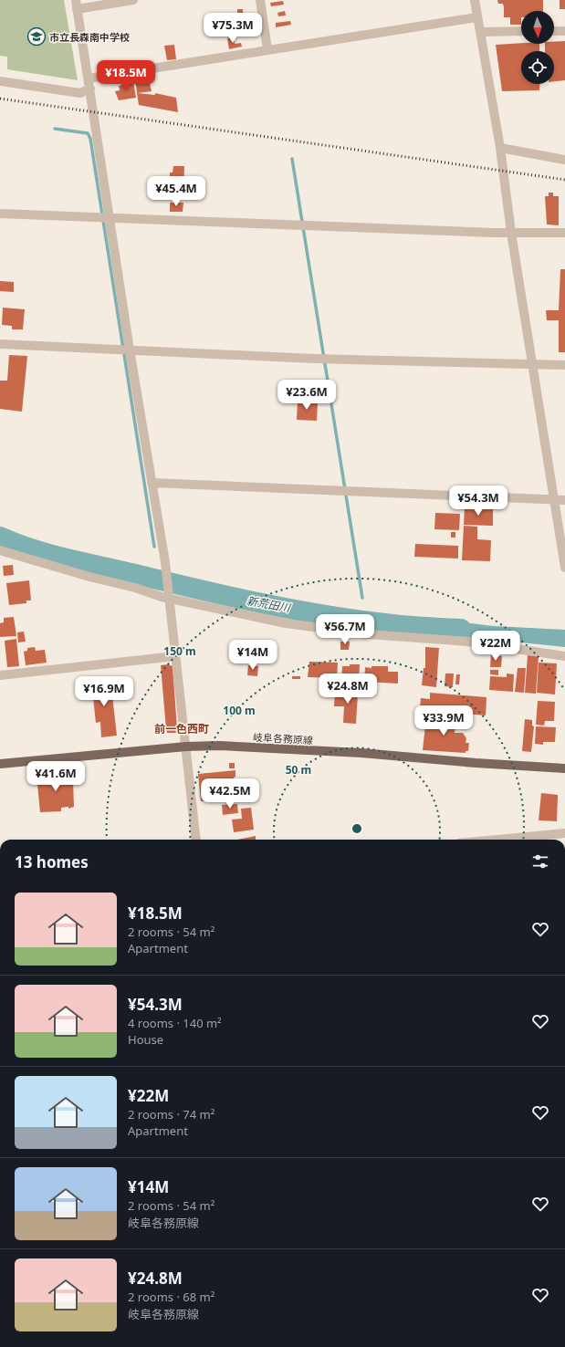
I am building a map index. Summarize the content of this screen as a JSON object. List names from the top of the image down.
{
  "streets": {
    "main road": ["岐阜各務原線"]
  },
  "districts": ["前一色西町"],
  "water": ["新荒田川"],
  "places": {
    "school or university": ["市立長森南中学校"]
  },
  "north": "bottom",
  "page": {
    "price": [
      "¥75.3M",
      "¥18.5M",
      "¥45.4M",
      "¥23.6M",
      "¥54.3M",
      "¥56.7M",
      "¥22M",
      "¥14M",
      "¥24.8M",
      "¥16.9M",
      "¥33.9M",
      "¥41.6M",
      "¥42.5M"
    ],
    "heading": "13 homes",
    "list": [
      {
        "name": "¥18.5M",
        "note": "2 rooms · 54 m² · Apartment"
      },
      {
        "name": "¥54.3M",
        "note": "4 rooms · 140 m² · House"
      },
      {
        "name": "¥22M",
        "note": "2 rooms · 74 m² · Apartment"
      },
      {
        "name": "¥14M",
        "note": "2 rooms · 54 m² · 岐阜各務原線"
      },
      {
        "name": "¥24.8M",
        "note": "2 rooms · 68 m² · 岐阜各務原線"
      }
    ]
  },
  "rings": ["150 m", "100 m", "50 m"]
}
